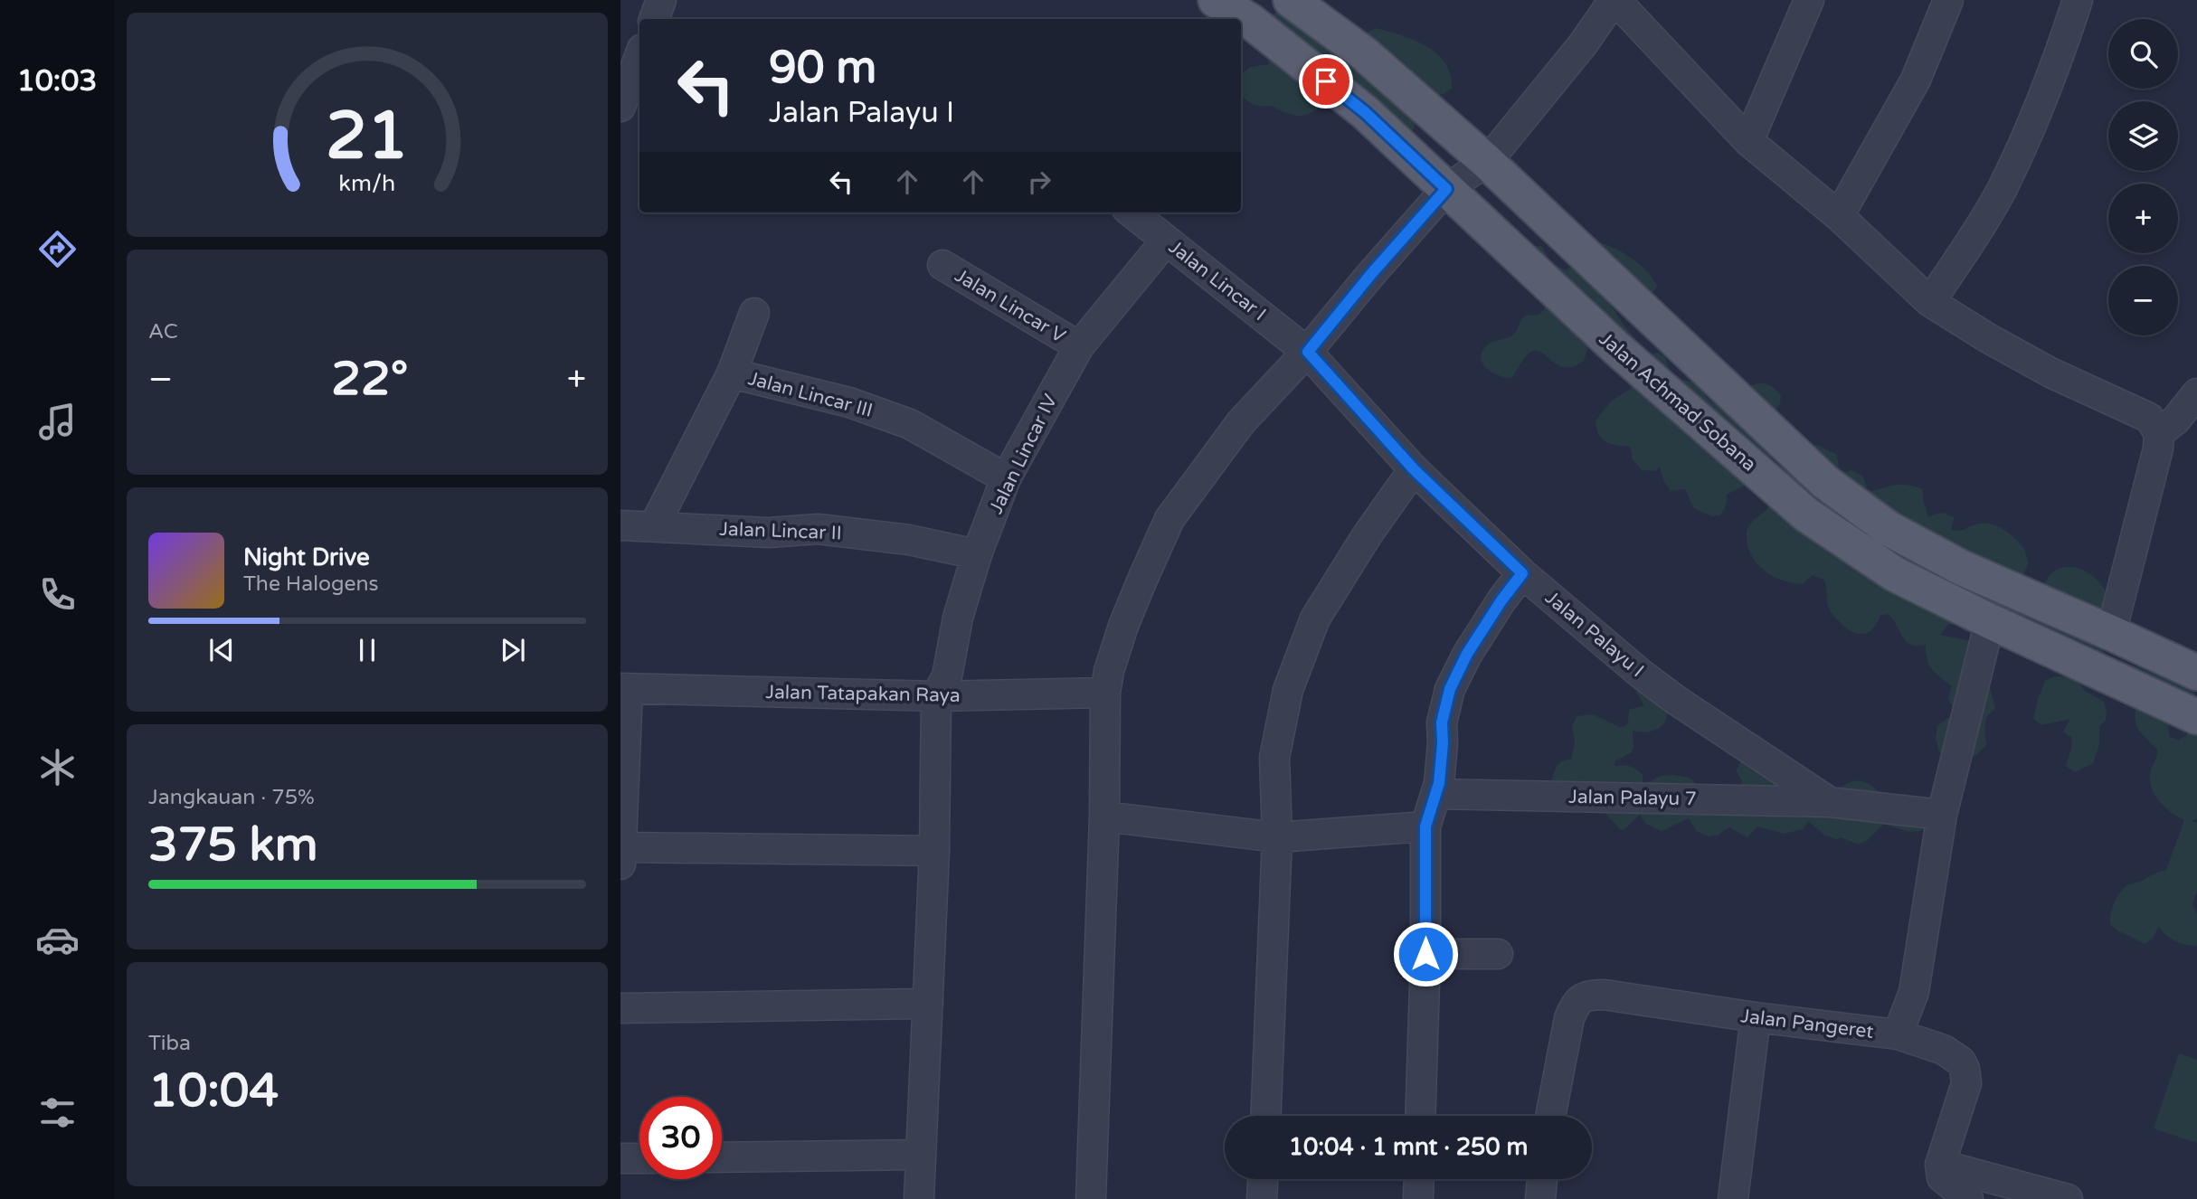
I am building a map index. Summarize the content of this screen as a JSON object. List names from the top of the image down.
{
  "streets": {
    "main road": ["Jalan Achmad Sobana"],
    "street": [
      "Jalan Lincar I",
      "Jalan Lincar V",
      "Jalan Lincar III",
      "Jalan Lincar IV",
      "Jalan Lincar II",
      "Jalan Palayu I",
      "Jalan Tatapakan Raya",
      "Jalan Palayu 7",
      "Jalan Pangeret"
    ]
  },
  "crossings": [
    ["Jalan Lincar I", "Jalan Lincar IV"],
    ["Jalan Lincar I", "Jalan Palayu I"],
    ["Jalan Lincar V", "Jalan Lincar IV"],
    ["Jalan Lincar III", "Jalan Lincar IV"],
    ["Jalan Lincar III", "Jalan Lincar II"],
    ["Jalan Achmad Sobana", "Jalan Pangeret"],
    ["Jalan Lincar IV", "Jalan Lincar II"],
    ["Jalan Lincar IV", "Jalan Tatapakan Raya"],
    ["Jalan Palayu I", "Jalan Palayu 7"],
    ["Jalan Palayu I", "Jalan Pangeret"]
  ],
  "page": {
    "tabs": "10:03",
    "map_buttons": ["+", "−"],
    "turn": ["90 m", "Jalan Palayu I"],
    "tile": [
      "AC",
      ["Jangkauan · 75%", "375 km"],
      ["Tiba", "10:04"]
    ],
    "heat": ["−", "22°", "+"],
    "song": ["Night Drive", "The Halogens"],
    "limit": "30",
    "trip": "10:04 · 1 mnt · 250 m",
    "gauge": ["21", "km/h"]
  }
}
